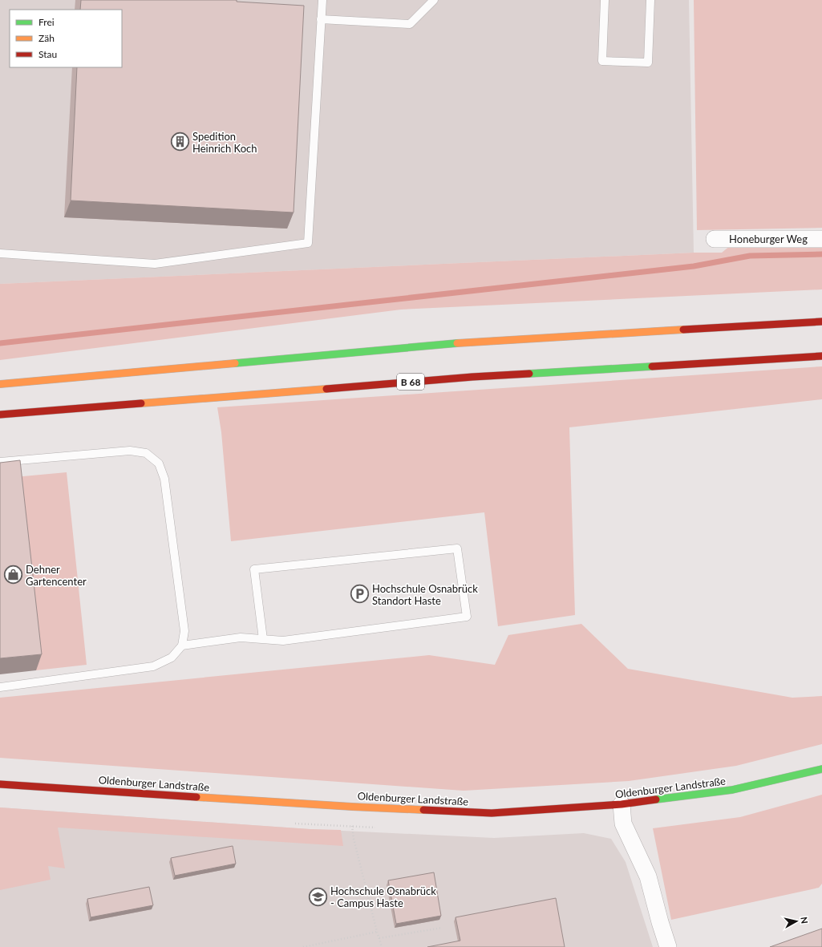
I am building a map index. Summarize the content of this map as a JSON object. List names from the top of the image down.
{
  "streets": {
    "main road": ["B 68", "Oldenburger Landstraße"],
    "street": ["Honeburger Weg"]
  },
  "places": {
    "building": ["Spedition Heinrich Koch"],
    "shop": ["Dehner Gartencenter"],
    "parking": ["Hochschule Osnabrück Standort Haste"],
    "school or university": ["Hochschule Osnabrück - Campus Haste"]
  },
  "legend": ["Frei", "Zäh", "Stau"],
  "north": "right"
}
